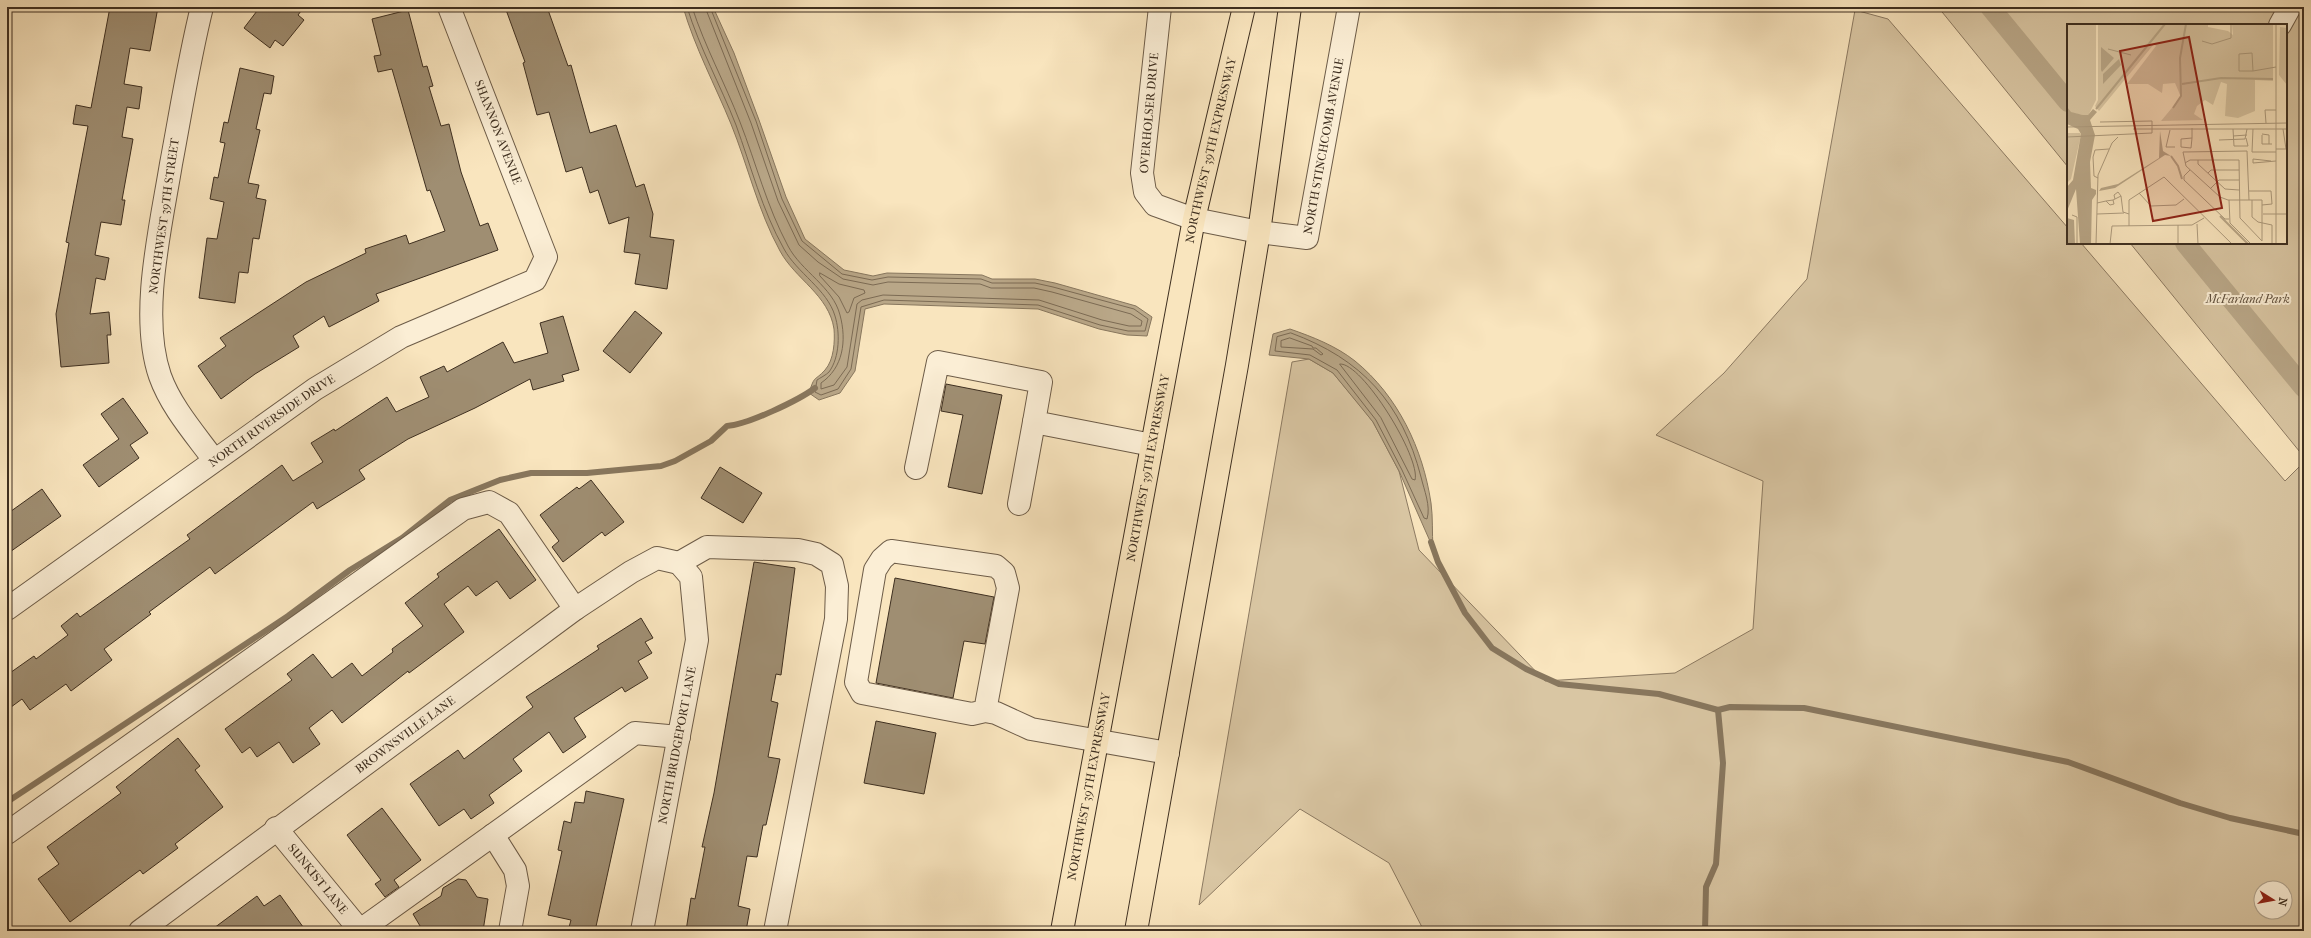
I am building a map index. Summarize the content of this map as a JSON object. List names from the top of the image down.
{
  "streets": {
    "highway": ["NORTHWEST 39TH EXPRESSWAY"],
    "street": [
      "OVERHOLSER DRIVE",
      "SHANNON AVENUE",
      "NORTH STINCHCOMB AVENUE",
      "NORTHWEST 39TH STREET",
      "NORTH RIVERSIDE DRIVE",
      "BROWNSVILLE LANE",
      "NORTH BRIDGEPORT LANE",
      "SUNKIST LANE"
    ]
  },
  "crossings": [
    ["OVERHOLSER DRIVE", "NORTH STINCHCOMB AVENUE"],
    ["OVERHOLSER DRIVE", "NORTHWEST 39TH EXPRESSWAY"],
    ["SHANNON AVENUE", "NORTH RIVERSIDE DRIVE"],
    ["NORTHWEST 39TH STREET", "NORTH RIVERSIDE DRIVE"],
    ["BROWNSVILLE LANE", "NORTH BRIDGEPORT LANE"],
    ["BROWNSVILLE LANE", "SUNKIST LANE"]
  ],
  "parks": ["McFarland Park"],
  "north": "right"
}
